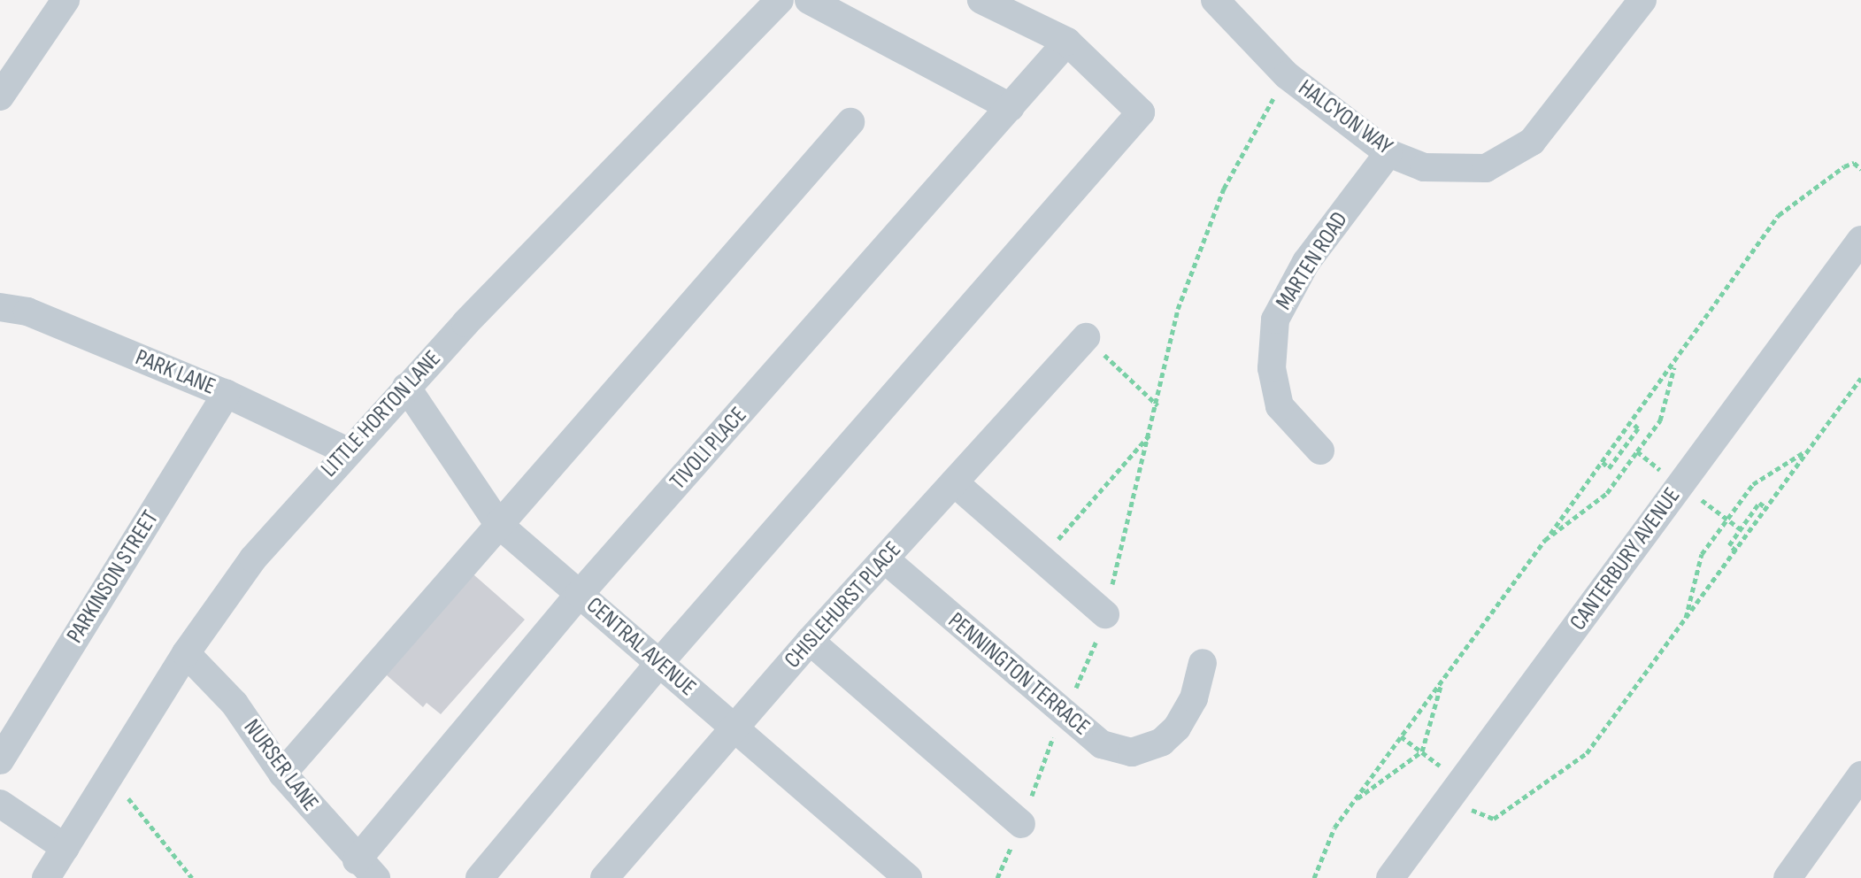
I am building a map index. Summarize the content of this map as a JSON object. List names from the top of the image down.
{
  "streets": {
    "street": [
      "HALCYON WAY",
      "MARTEN ROAD",
      "PARK LANE",
      "LITTLE HORTON LANE",
      "TIVOLI PLACE",
      "CANTERBURY AVENUE",
      "PARKINSON STREET",
      "CHISLEHURST PLACE",
      "CENTRAL AVENUE",
      "PENNINGTON TERRACE",
      "NURSER LANE"
    ]
  },
  "crossings": [
    ["HALCYON WAY", "MARTEN ROAD"],
    ["PARK LANE", "LITTLE HORTON LANE"],
    ["PARK LANE", "PARKINSON STREET"],
    ["LITTLE HORTON LANE", "CENTRAL AVENUE"],
    ["LITTLE HORTON LANE", "NURSER LANE"],
    ["TIVOLI PLACE", "CENTRAL AVENUE"],
    ["TIVOLI PLACE", "NURSER LANE"],
    ["CHISLEHURST PLACE", "CENTRAL AVENUE"],
    ["CHISLEHURST PLACE", "PENNINGTON TERRACE"]
  ]
}
